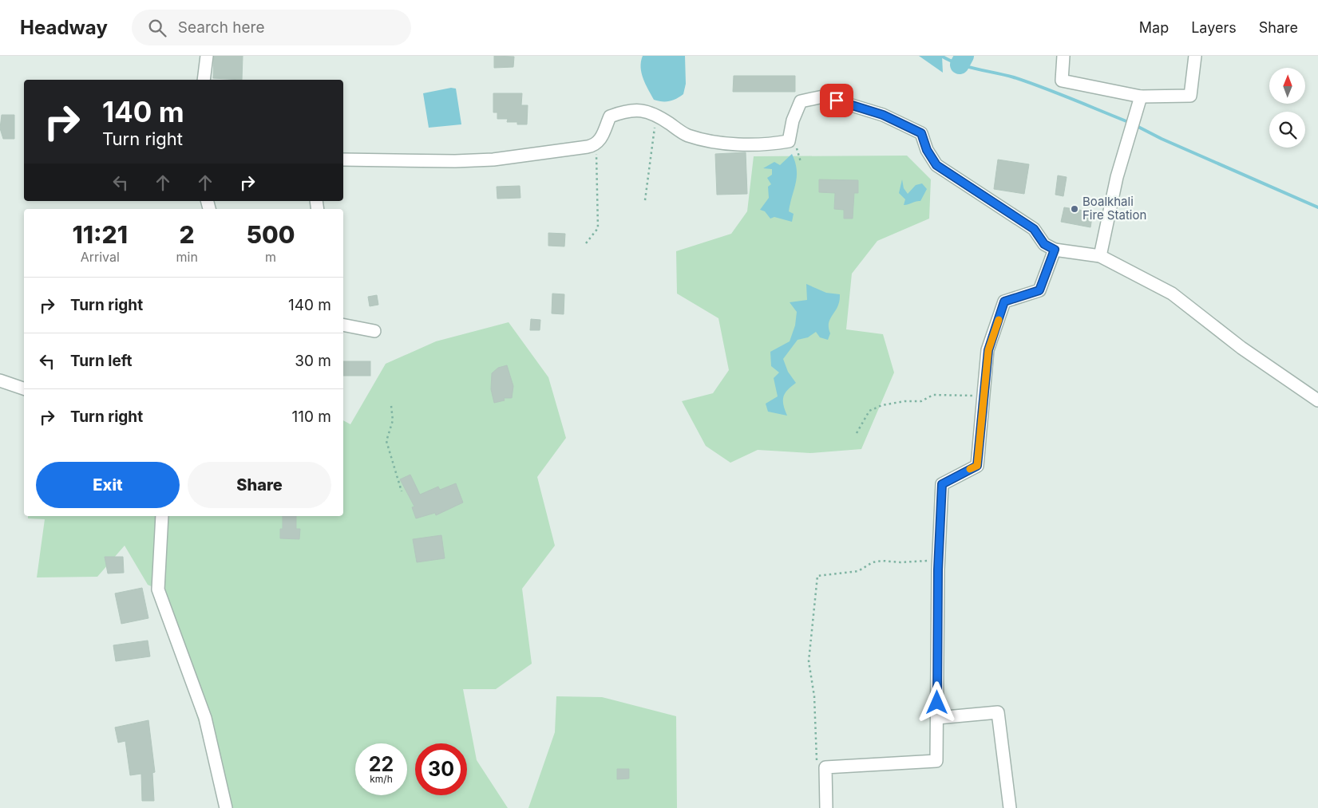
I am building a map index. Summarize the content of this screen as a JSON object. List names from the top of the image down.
{
  "places": ["Boalkhali Fire Station"],
  "north": "top",
  "page": {
    "header": "Headway",
    "search": "Search here",
    "nav": ["Map", "Layers", "Share"],
    "turn": ["140 m", "Turn right"],
    "eta": [
      "11:21",
      "Arrival",
      "2",
      "min",
      "500",
      "m"
    ],
    "list": [
      {
        "name": "Turn right",
        "value": "140 m"
      },
      {
        "name": "Turn left",
        "value": "30 m"
      },
      {
        "name": "Turn right",
        "value": "110 m"
      }
    ],
    "buttons": ["Exit", "Share"],
    "speed": "22 km/h",
    "limit": "30"
  }
}
